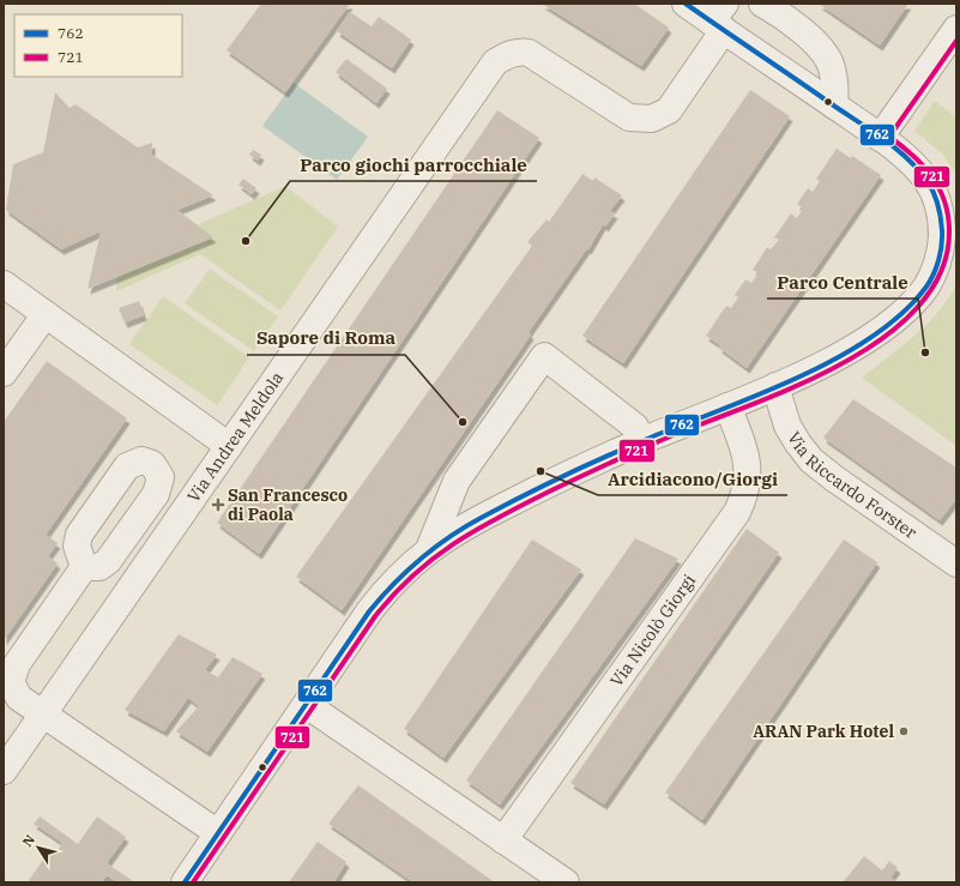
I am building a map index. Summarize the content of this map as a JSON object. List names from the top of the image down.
{
  "streets": {
    "street": ["Via Andrea Meldola", "Via Riccardo Forster", "Via Nicolò Giorgi"]
  },
  "places": {
    "other": [
      "Parco giochi parrocchiale",
      "Parco Centrale",
      "Sapore di Roma",
      "Arcidiacono/Giorgi",
      "ARAN Park Hotel"
    ],
    "health": ["San Francesco di Paola"]
  },
  "lines": ["transit line 762", "transit line 721"],
  "legend": ["762", "721"],
  "north": "top left"
}
